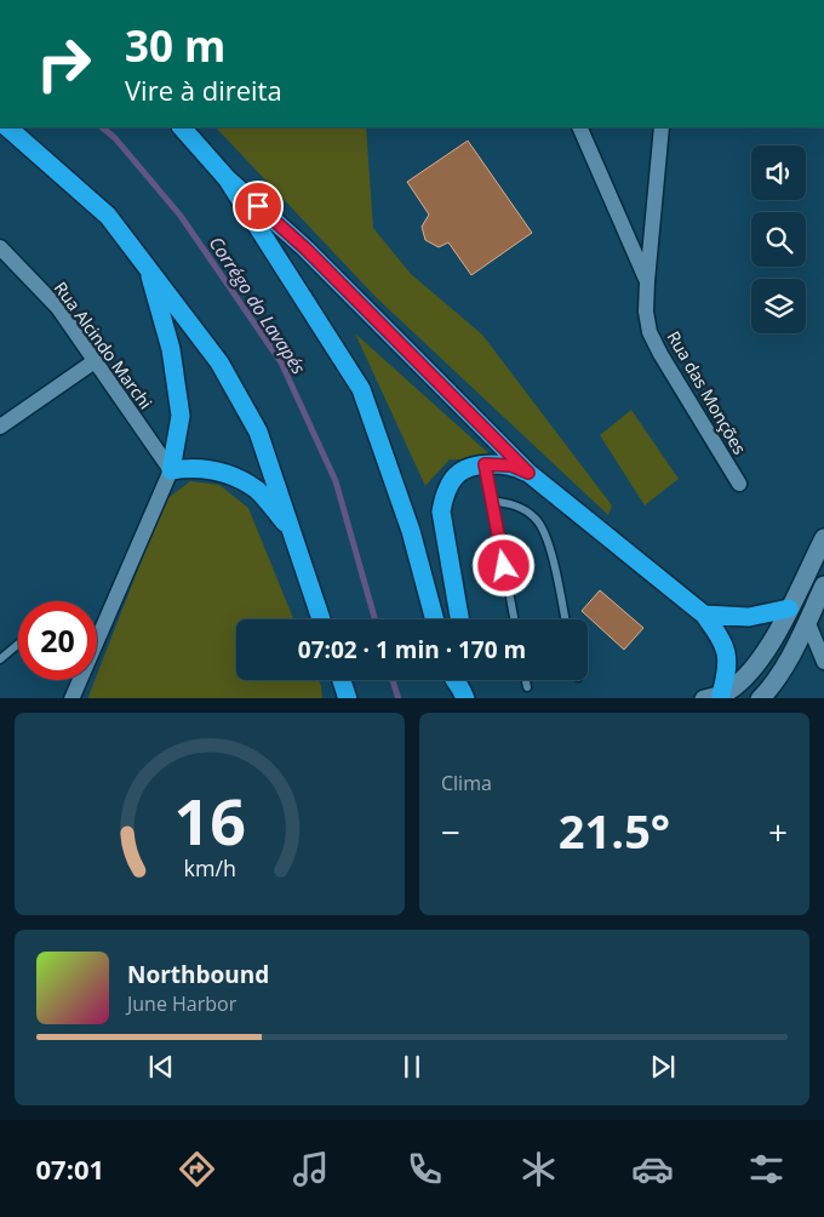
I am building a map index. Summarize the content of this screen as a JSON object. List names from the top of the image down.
{
  "streets": {
    "street": ["Rua Alcindo Marchi", "Rua das Monções"]
  },
  "water": ["Corrégo do Lavapés"],
  "page": {
    "turn": ["30 m", "Vire à direita"],
    "limit": "20",
    "trip": "07:02 · 1 min · 170 m",
    "tile": "Clima",
    "heat": ["−", "21.5°", "+"],
    "song": ["Northbound", "June Harbor"],
    "tabs": "07:01",
    "gauge": ["16", "km/h"]
  }
}
